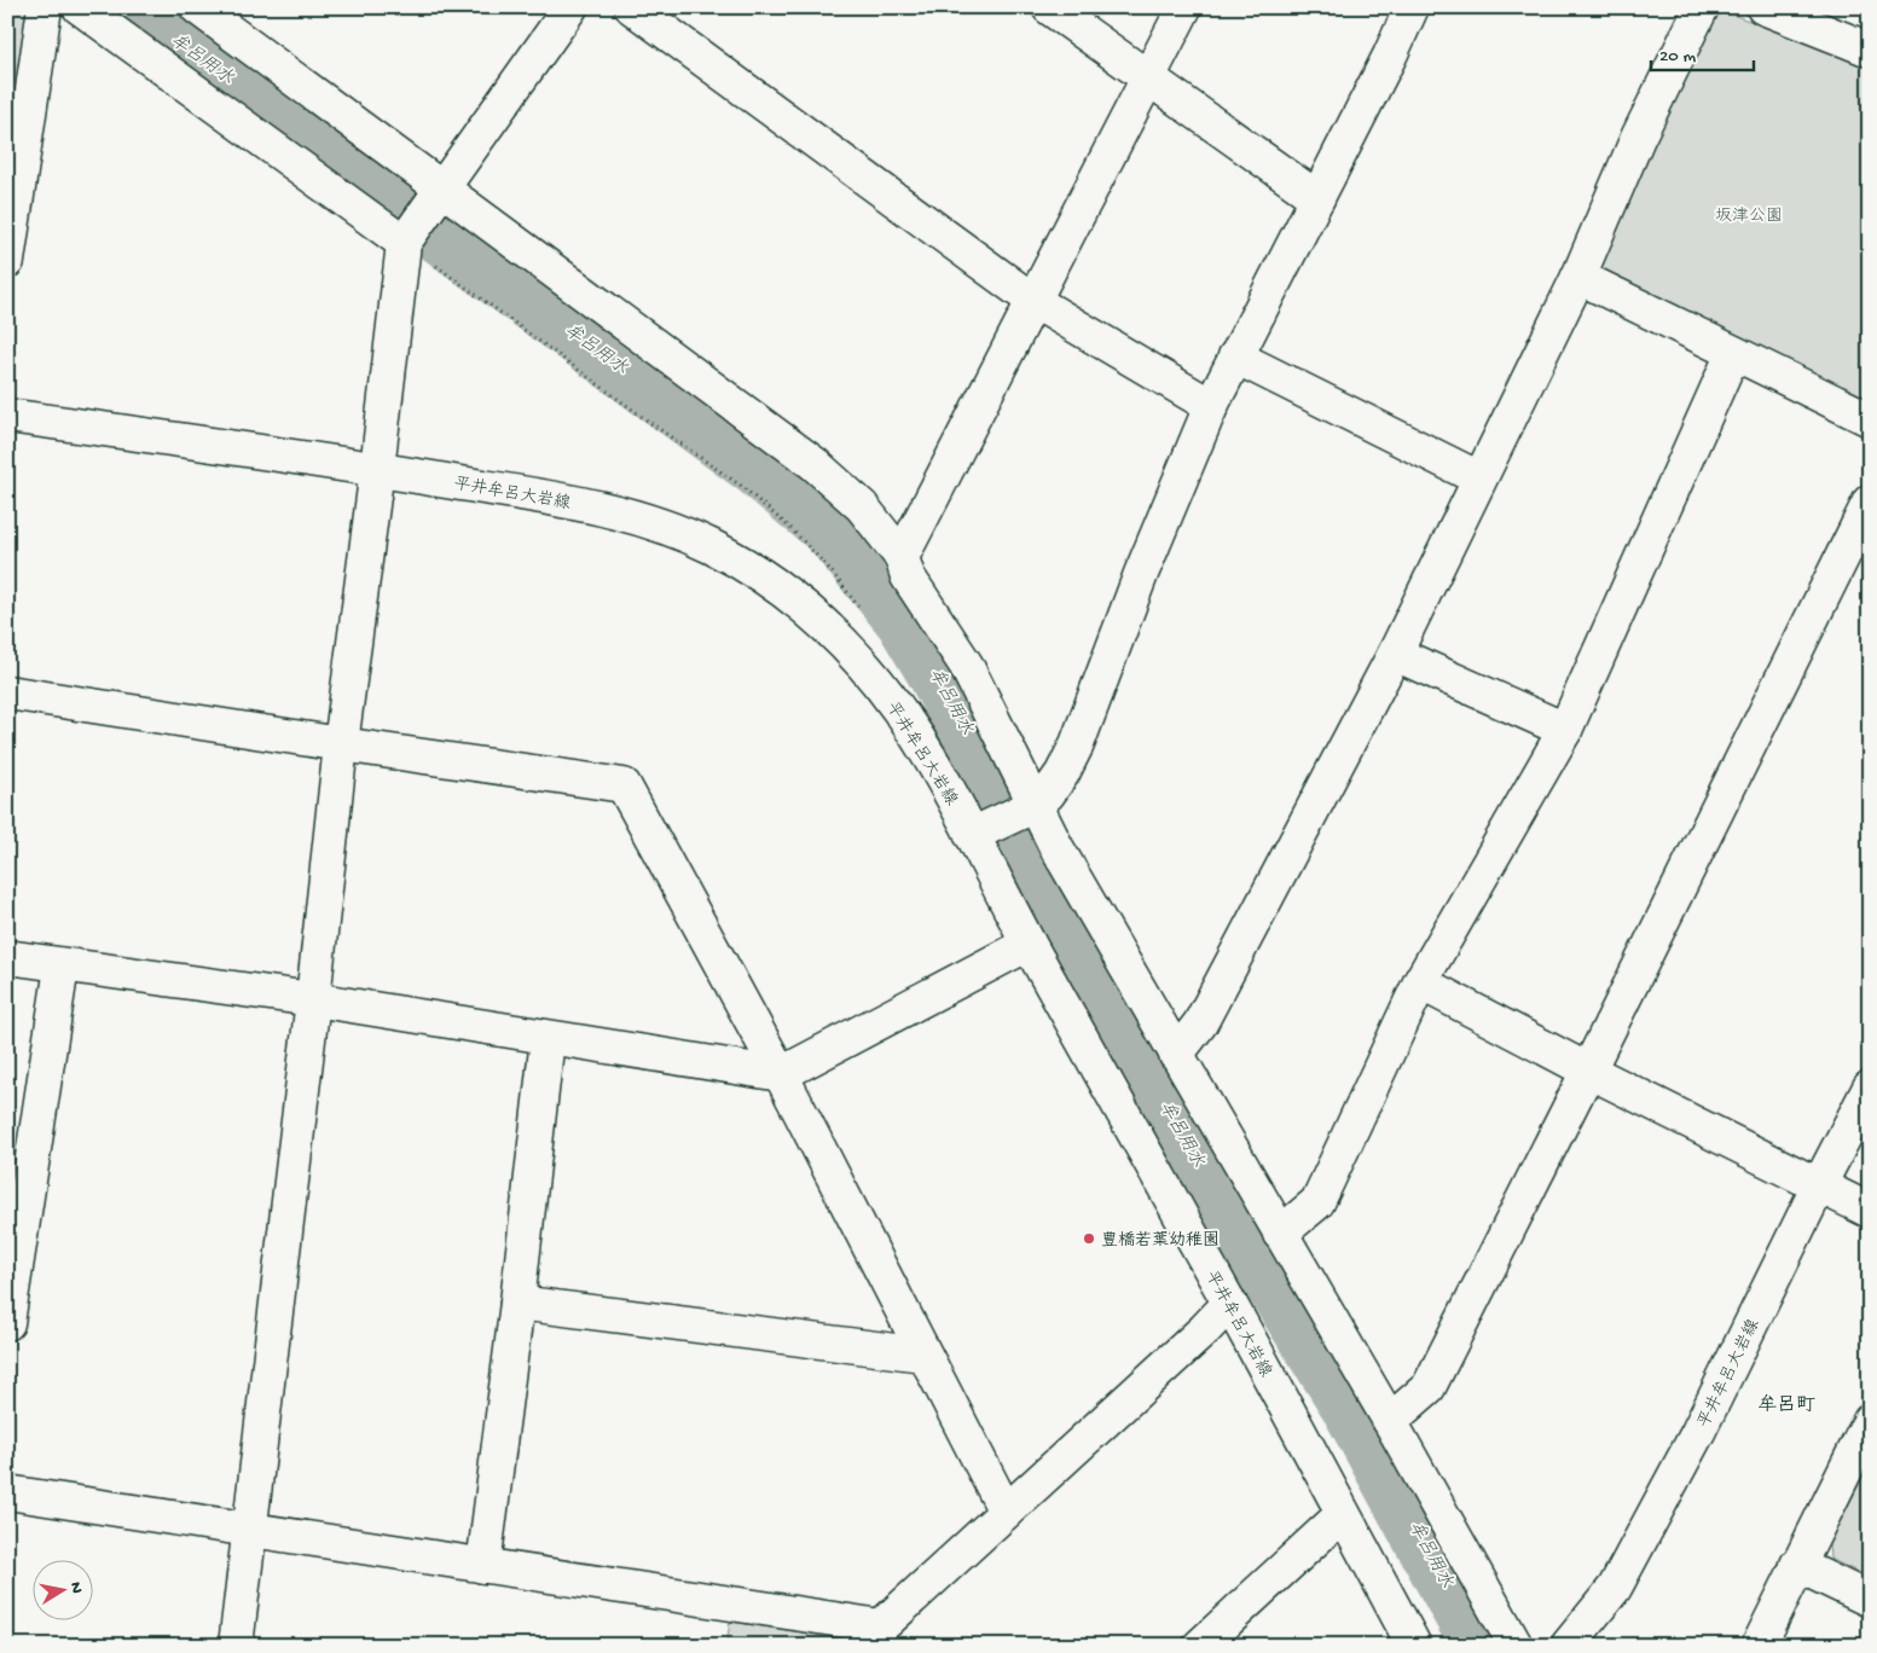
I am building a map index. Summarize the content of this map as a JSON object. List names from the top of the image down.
{
  "streets": {
    "street": ["平井牟呂大岩線"]
  },
  "districts": ["牟呂町"],
  "water": ["牟呂用水"],
  "parks": ["坂津公園"],
  "places": ["豊橋若葉幼稚園"],
  "scale_bar": "20 m",
  "north": "right"
}
